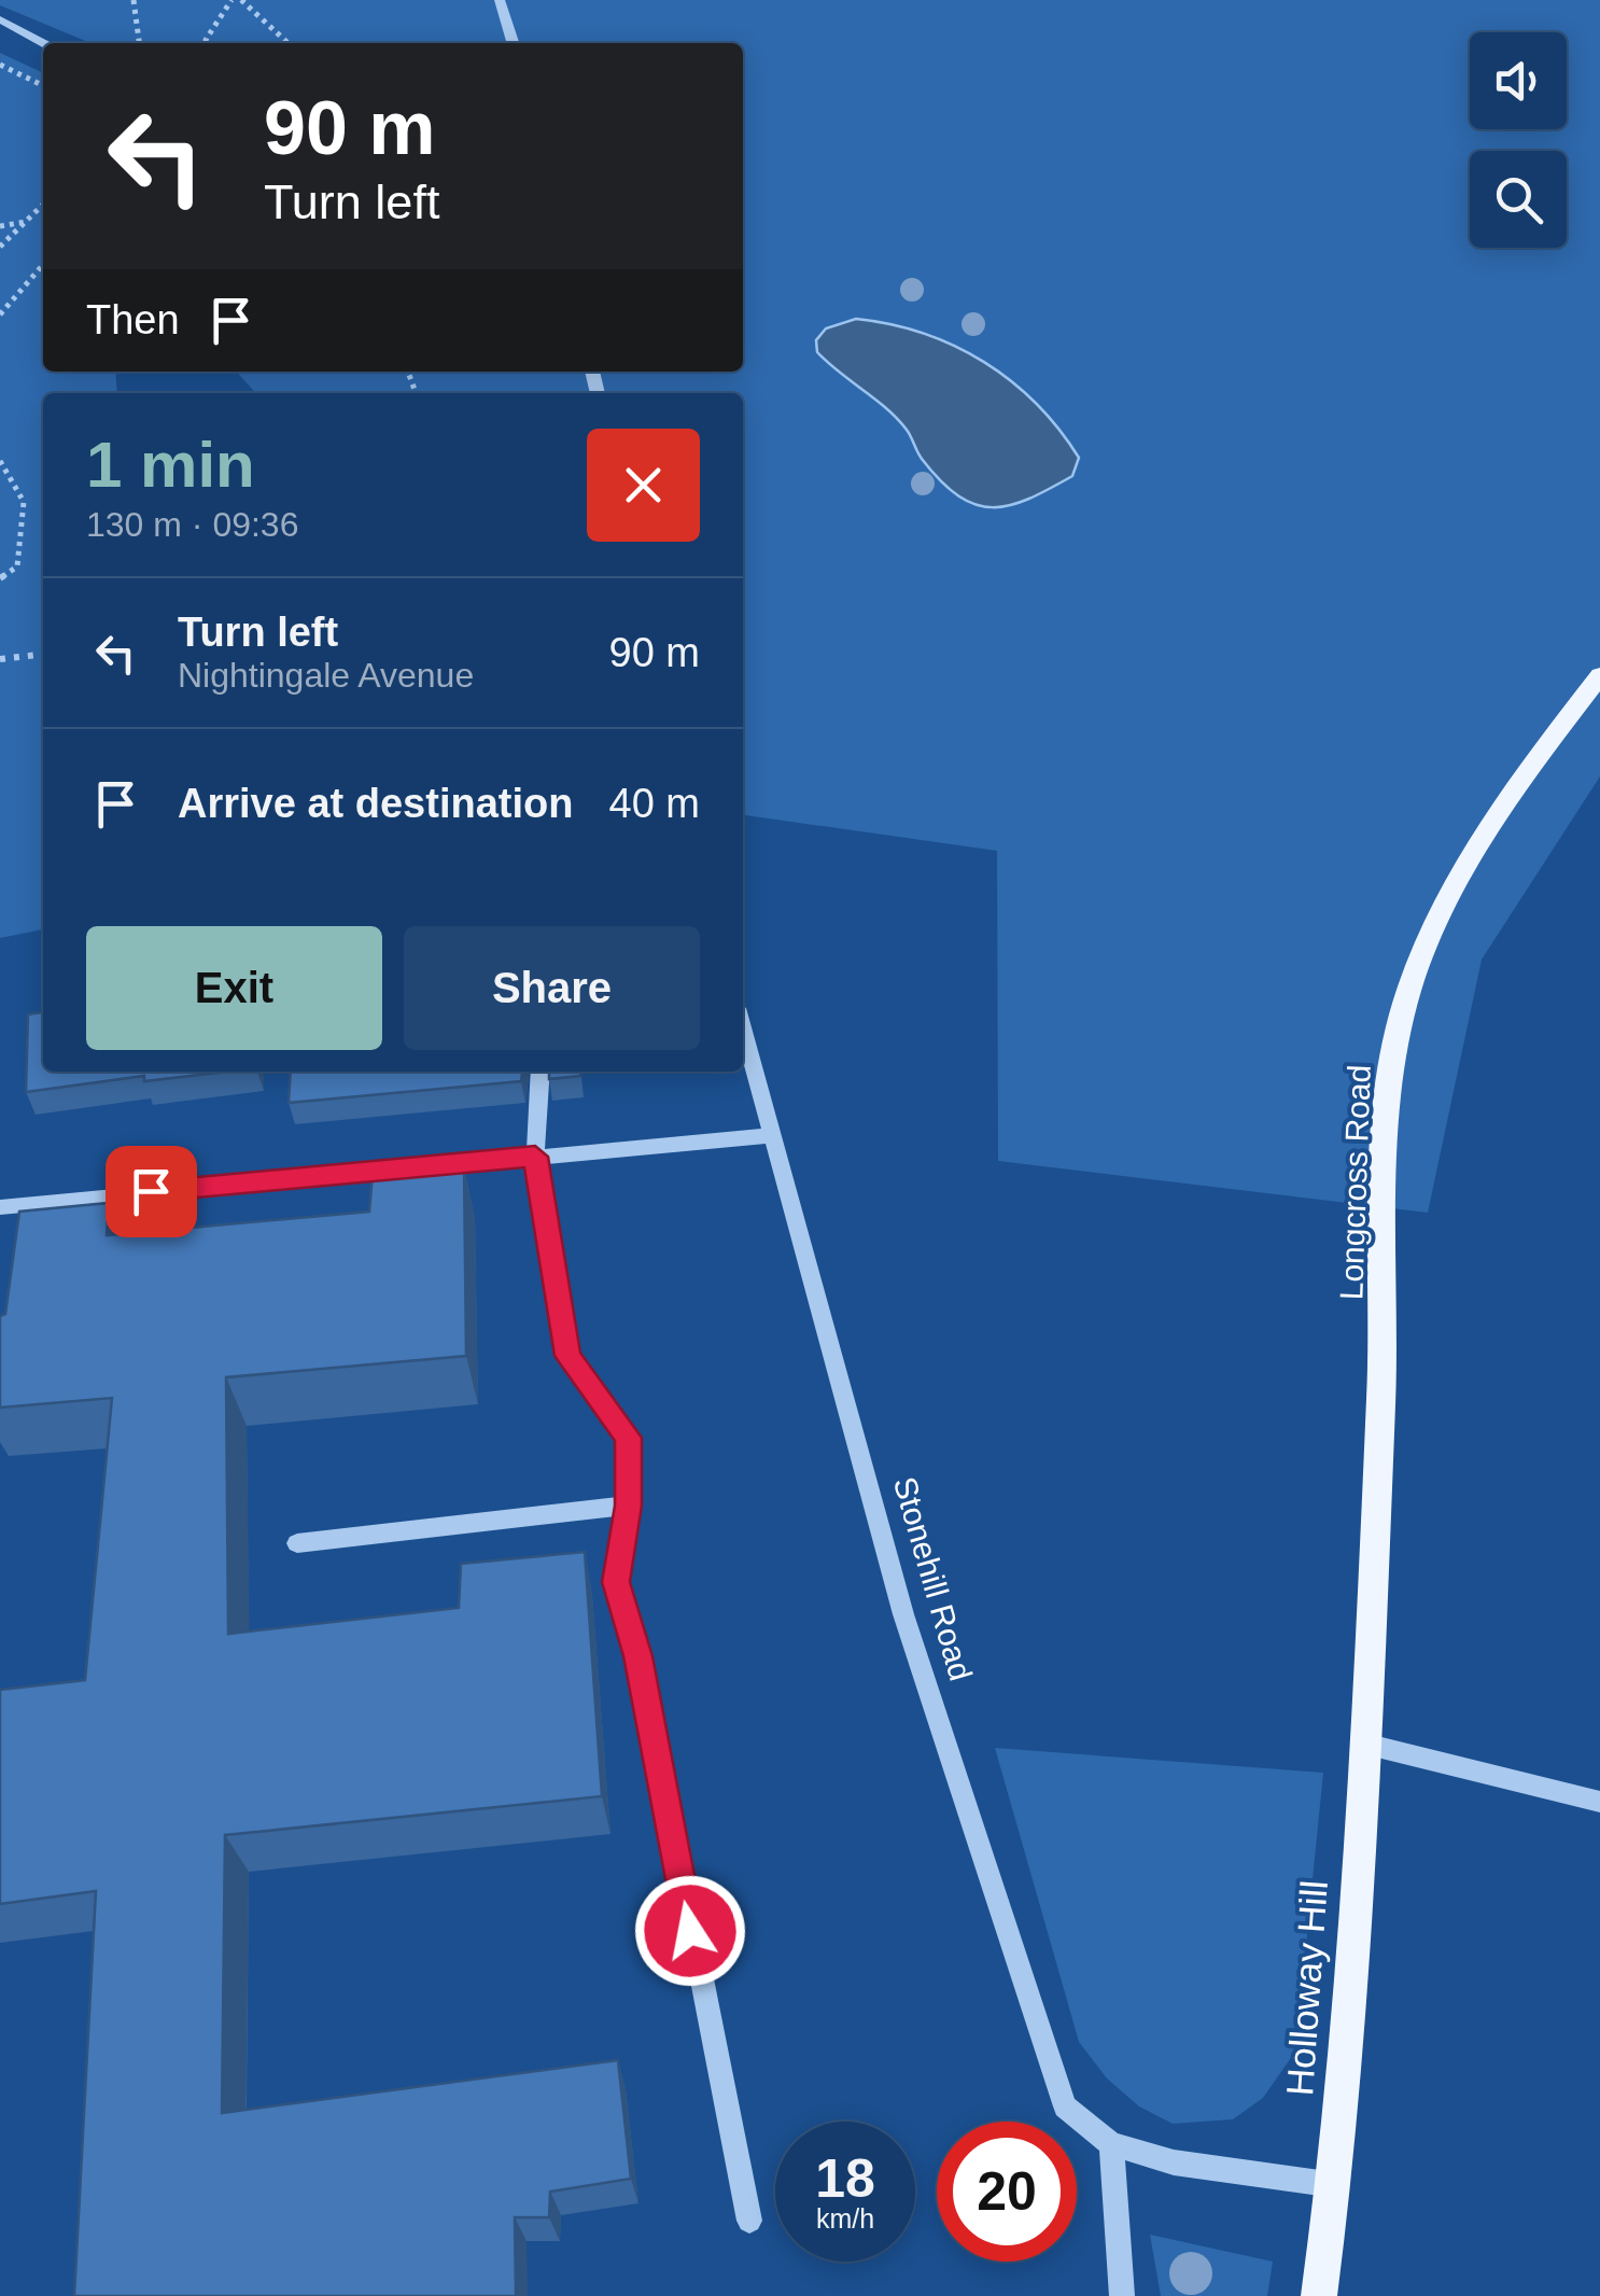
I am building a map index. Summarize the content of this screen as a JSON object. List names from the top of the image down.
{
  "streets": {
    "main road": ["Longcross Road", "Holloway Hill"],
    "street": ["Stonehill Road"]
  },
  "crossings": [
    ["Longcross Road", "Holloway Hill"],
    ["Stonehill Road", "Holloway Hill"]
  ],
  "page": {
    "turn": ["90 m", "Turn left"],
    "then": "Then",
    "heading": ["1 min", "130 m · 09:36"],
    "list": [
      {
        "name": "Turn left",
        "note": "Nightingale Avenue",
        "value": "90 m"
      },
      {
        "name": "Arrive at destination",
        "value": "40 m"
      }
    ],
    "buttons": ["Exit", "Share"],
    "speed": "18 km/h",
    "limit": "20"
  }
}
